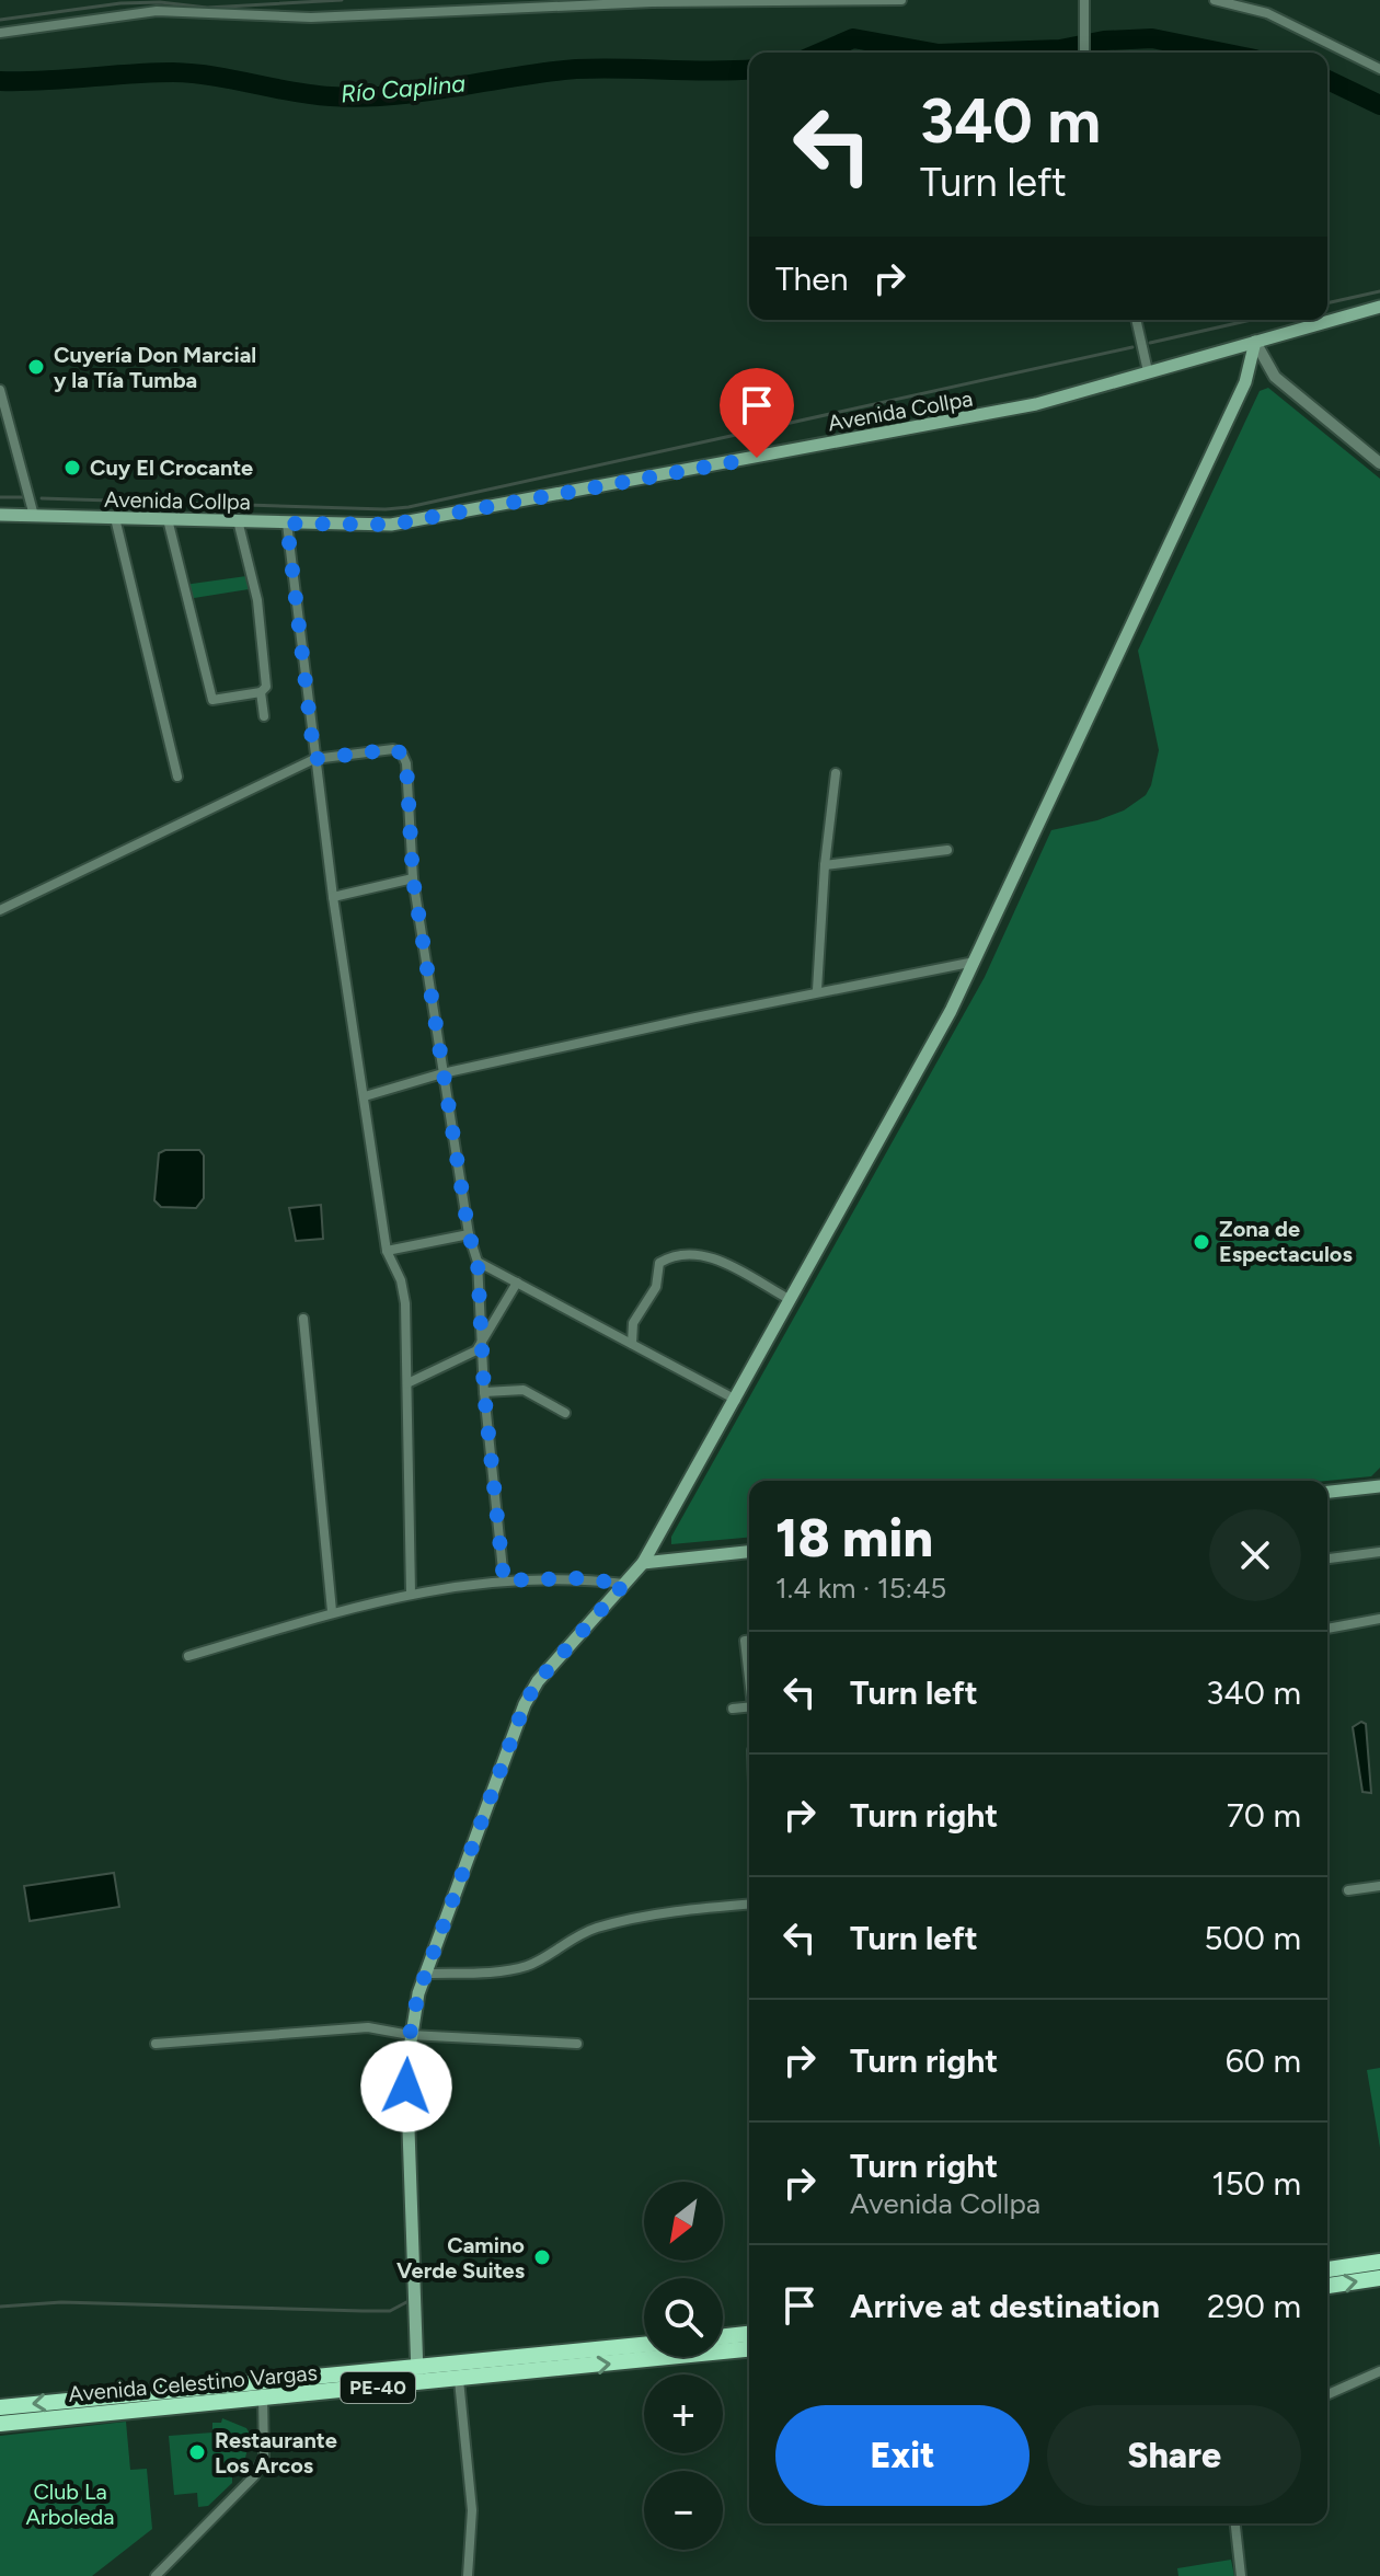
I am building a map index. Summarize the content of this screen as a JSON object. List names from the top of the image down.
{
  "streets": {
    "highway": ["Avenida Celestino Vargas", "PE-40"],
    "main road": ["Avenida Collpa"]
  },
  "water": ["Río Caplina"],
  "parks": ["Club La Arboleda"],
  "places": [
    "Cuyería Don Marcial y la Tía Tumba",
    "Cuy El Crocante",
    "Zona de Espectaculos",
    "Camino Verde Suites",
    "Restaurante Los Arcos"
  ],
  "north": "bottom left",
  "page": {
    "turn": ["340 m", "Turn left"],
    "then": "Then",
    "heading": ["18 min", "1.4 km · 15:45"],
    "list": [
      {
        "name": "Turn left",
        "value": "340 m"
      },
      {
        "name": "Turn right",
        "value": "70 m"
      },
      {
        "name": "Turn left",
        "value": "500 m"
      },
      {
        "name": "Turn right",
        "value": "60 m"
      },
      {
        "name": "Turn right",
        "note": "Avenida Collpa",
        "value": "150 m"
      },
      {
        "name": "Arrive at destination",
        "value": "290 m"
      }
    ],
    "map_buttons": ["+", "−"],
    "buttons": ["Exit", "Share"]
  }
}
